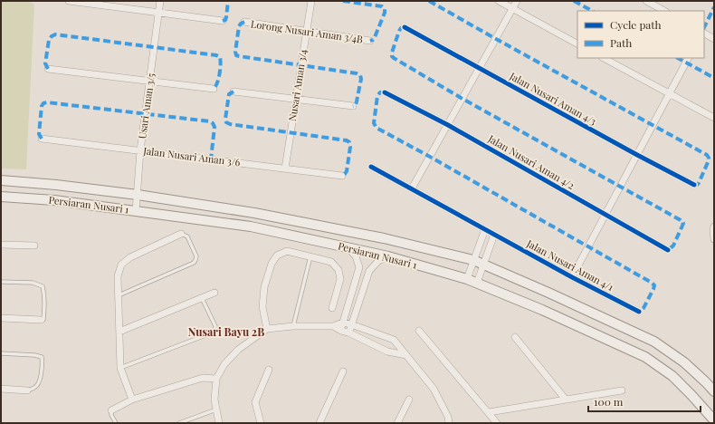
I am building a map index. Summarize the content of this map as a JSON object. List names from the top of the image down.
{
  "streets": {
    "main road": ["Persiaran Nusari 1"],
    "street": [
      "Lorong Nusari Aman 3/4B",
      "Nusari Aman 3/4",
      "Jalan Nusari Aman 4/3",
      "Usari Aman 3/5",
      "Jalan Nusari Aman 3/6",
      "Jalan Nusari Aman 4/2",
      "Jalan Nusari Aman 4/1"
    ]
  },
  "crossings": [
    ["Lorong Nusari Aman 3/4B", "Nusari Aman 3/4"],
    ["Nusari Aman 3/4", "Jalan Nusari Aman 3/6"],
    ["Usari Aman 3/5", "Jalan Nusari Aman 3/6"],
    ["Usari Aman 3/5", "Persiaran Nusari 1"]
  ],
  "districts": ["Nusari Bayu 2B"],
  "legend": ["Cycle path", "Path"],
  "scale_bar": "100 m"
}
